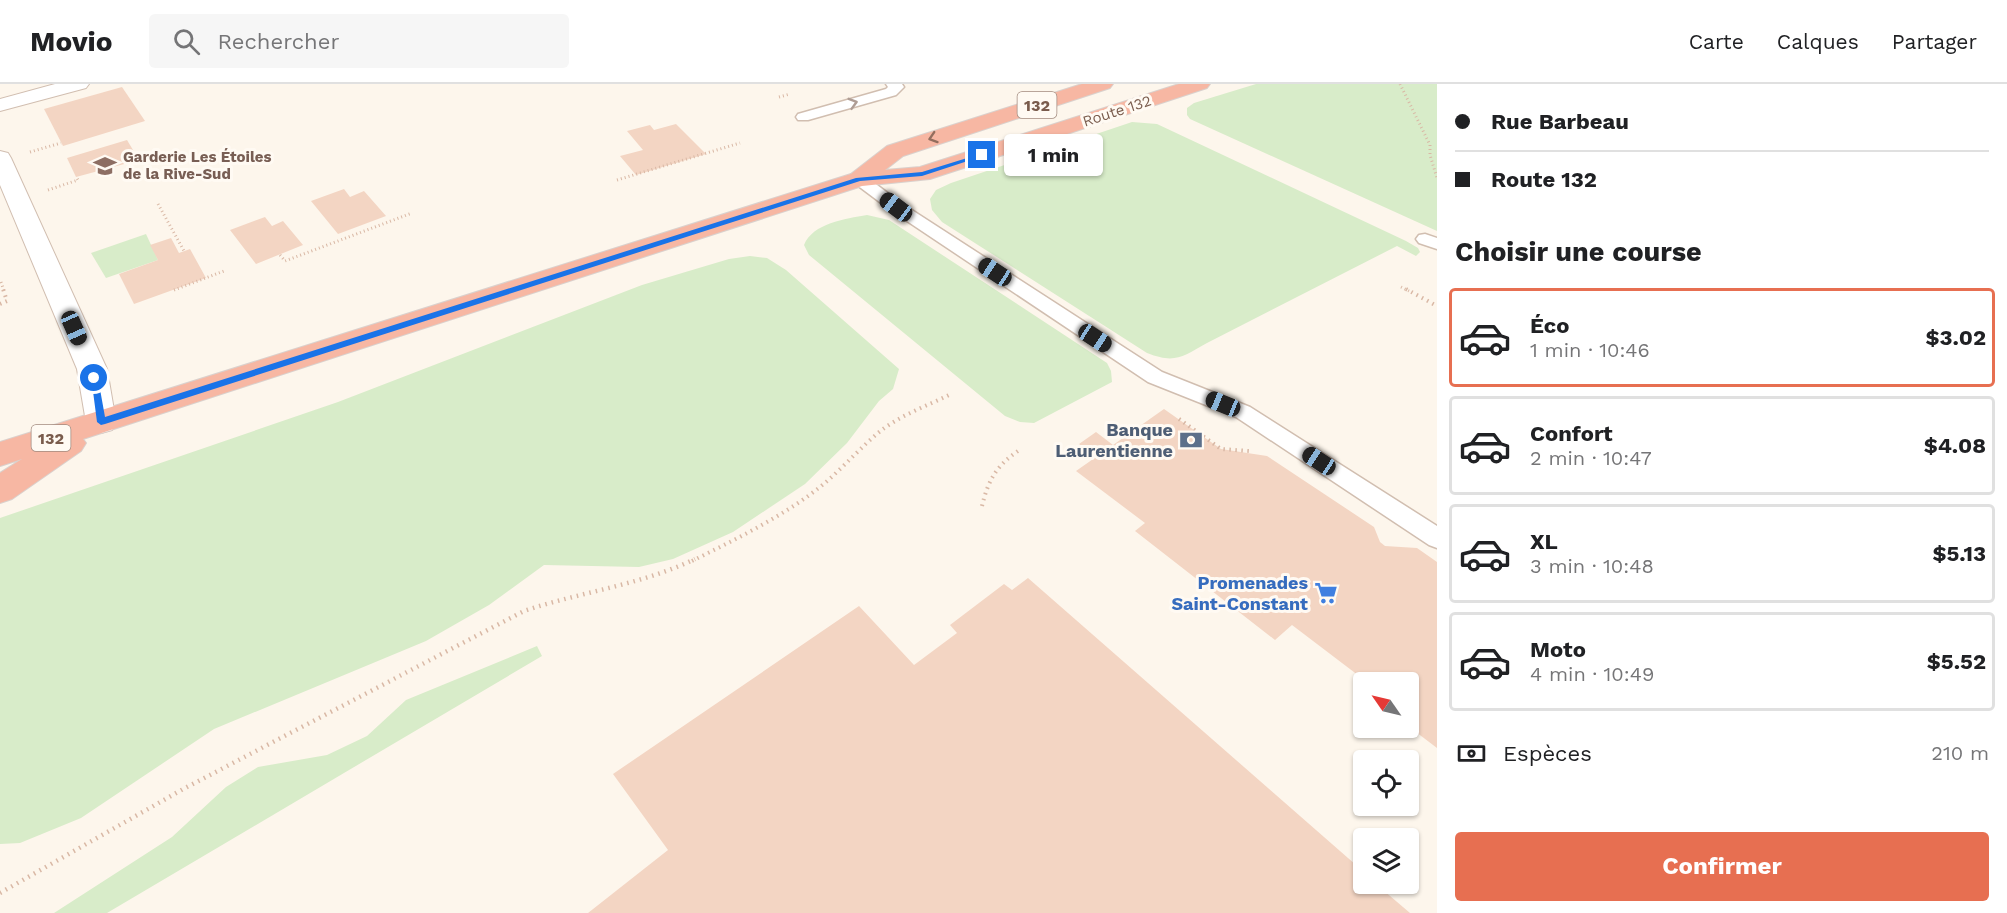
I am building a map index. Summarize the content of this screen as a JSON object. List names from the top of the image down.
{
  "streets": {
    "highway": ["132", "Route 132"]
  },
  "places": {
    "school or university": ["Garderie Les Étoiles de la Rive-Sud"],
    "bank": ["Banque Laurentienne"],
    "supermarket": ["Promenades Saint-Constant"]
  },
  "north": "top left",
  "page": {
    "header": "Movio",
    "search": "Rechercher",
    "nav": ["Carte", "Calques", "Partager"],
    "banner": ["Rue Barbeau", "Route 132"],
    "bubble": "1 min",
    "heading": "Choisir une course",
    "list": [
      {
        "name": "Éco",
        "note": "1 min · 10:46",
        "value": "$3.02"
      },
      {
        "name": "Confort",
        "note": "2 min · 10:47",
        "value": "$4.08"
      },
      {
        "name": "XL",
        "note": "3 min · 10:48",
        "value": "$5.13"
      },
      {
        "name": "Moto",
        "note": "4 min · 10:49",
        "value": "$5.52"
      }
    ],
    "pay": ["Espèces", "210 m"],
    "buttons": "Confirmer"
  }
}
